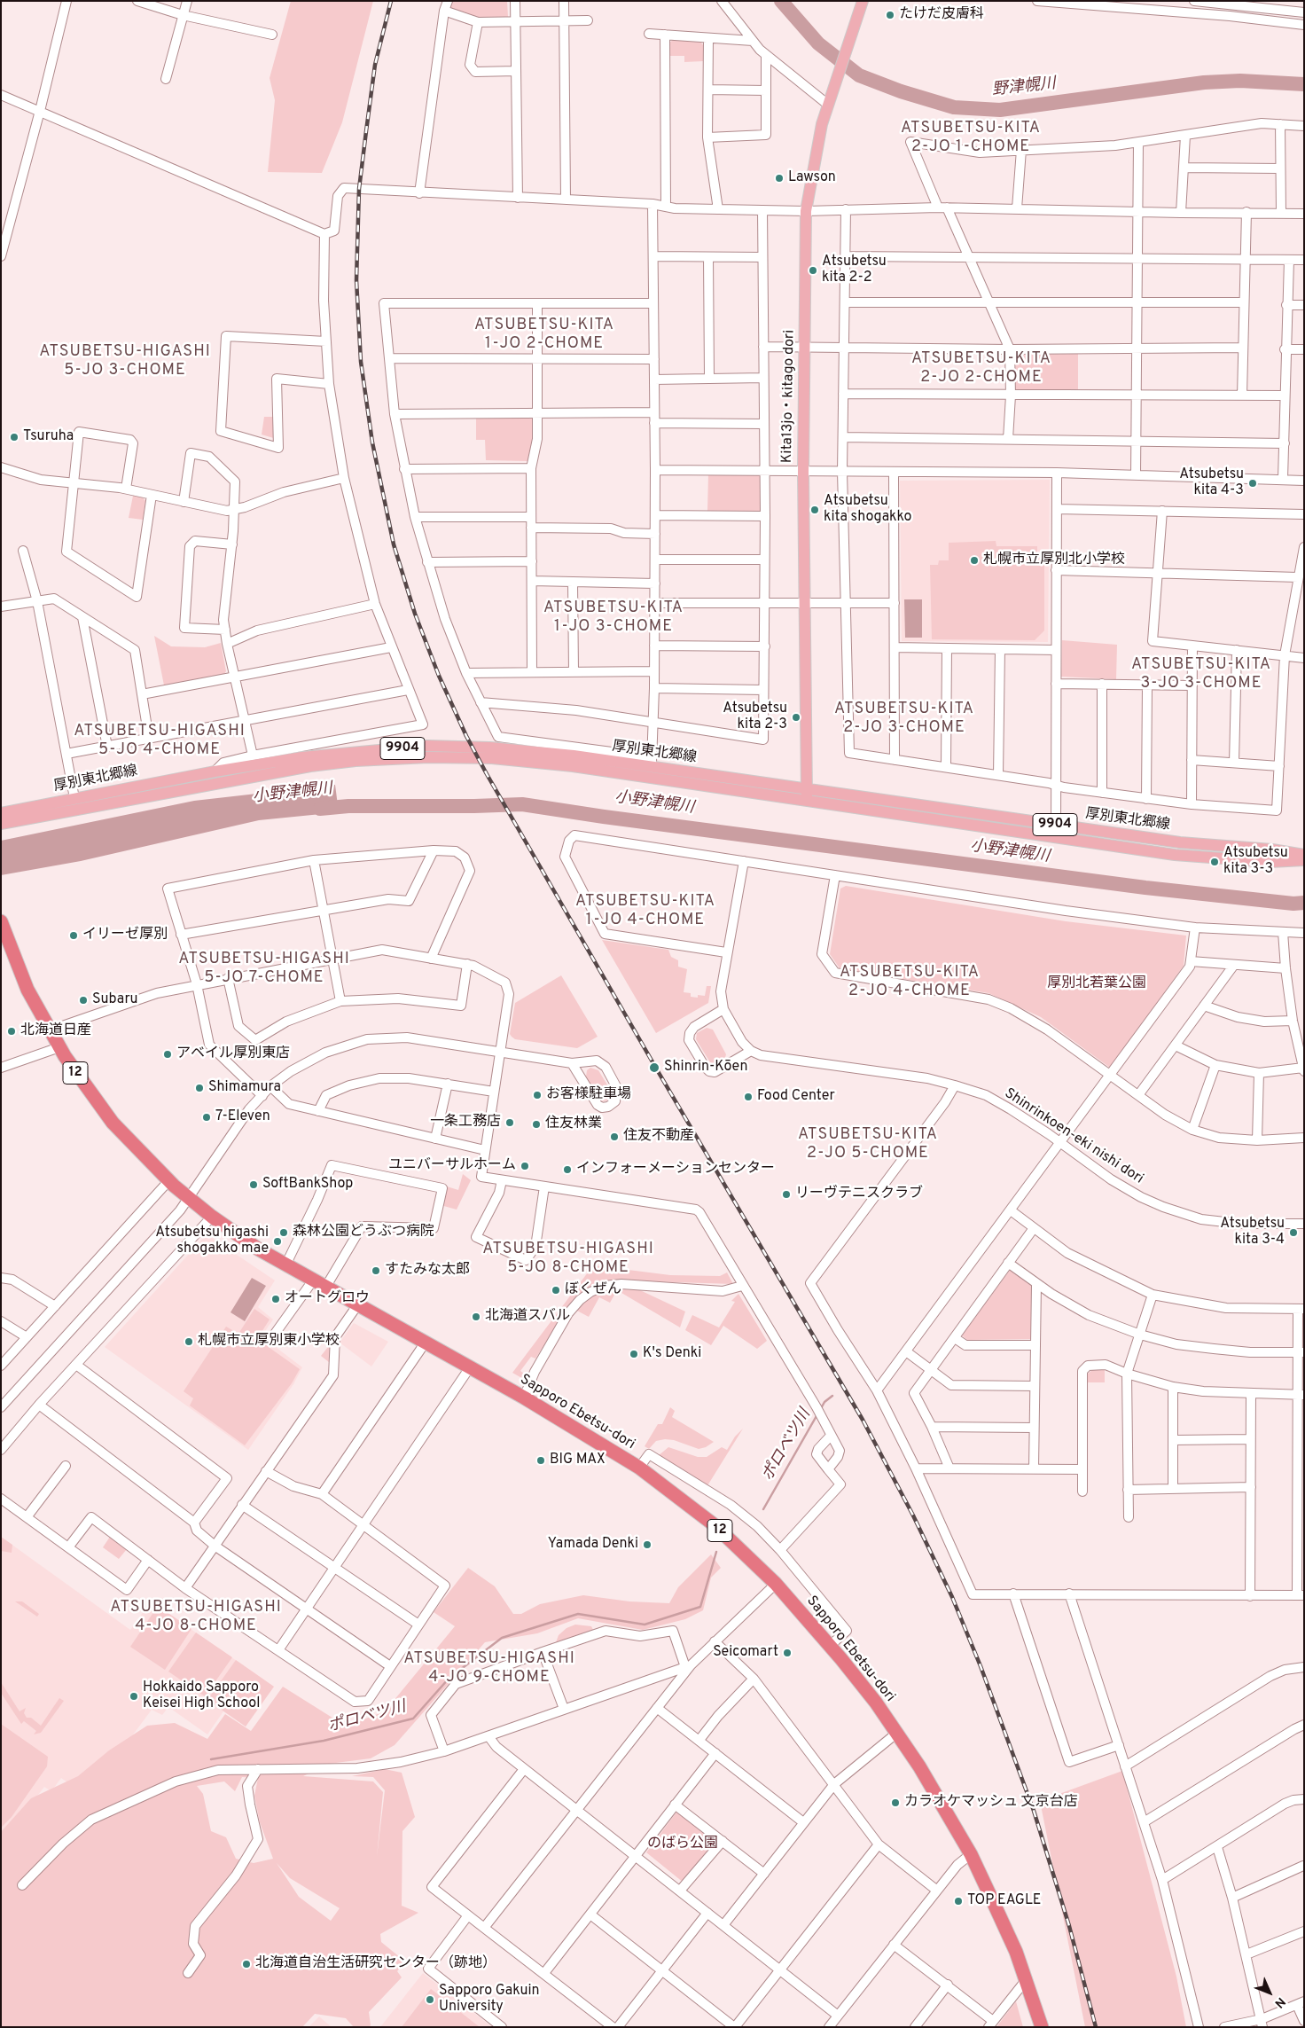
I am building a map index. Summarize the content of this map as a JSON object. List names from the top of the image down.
{
  "streets": {
    "highway": ["12", "Sapporo Ebetsu-dori"],
    "main road": ["Kita13jo・kitago dori", "9904", "厚別東北郷線"],
    "street": ["Shinrinkoen-eki nishi dori"]
  },
  "crossings": [
    ["Kita13jo・kitago dori", "厚別東北郷線"]
  ],
  "districts": [
    "ATSUBETSU-KITA 2-JO 1-CHOME",
    "ATSUBETSU-KITA 1-JO 2-CHOME",
    "ATSUBETSU-HIGASHI 5-JO 3-CHOME",
    "ATSUBETSU-KITA 2-JO 2-CHOME",
    "ATSUBETSU-KITA 1-JO 3-CHOME",
    "ATSUBETSU-KITA 3-JO 3-CHOME",
    "ATSUBETSU-KITA 2-JO 3-CHOME",
    "ATSUBETSU-HIGASHI 5-JO 4-CHOME",
    "ATSUBETSU-KITA 1-JO 4-CHOME",
    "ATSUBETSU-HIGASHI 5-JO 7-CHOME",
    "ATSUBETSU-KITA 2-JO 4-CHOME",
    "ATSUBETSU-KITA 2-JO 5-CHOME",
    "ATSUBETSU-HIGASHI 5-JO 8-CHOME",
    "ATSUBETSU-HIGASHI 4-JO 8-CHOME",
    "ATSUBETSU-HIGASHI 4-JO 9-CHOME"
  ],
  "water": ["野津幌川", "小野津幌川", "ポロベツ川"],
  "parks": ["厚別北若葉公園", "のばら公園"],
  "places": [
    "たけだ皮膚科",
    "Lawson",
    "Atsubetsu kita 2-2",
    "Tsuruha",
    "Atsubetsu kita 4-3",
    "Atsubetsu kita shogakko",
    "札幌市立厚別北小学校",
    "Atsubetsu kita 2-3",
    "Atsubetsu kita 3-3",
    "イリーゼ厚別",
    "Subaru",
    "北海道日産",
    "アベイル厚別東店",
    "Shinrin-Kōen",
    "Shimamura",
    "お客様駐車場",
    "Food Center",
    "7-Eleven",
    "一条工務店",
    "住友林業",
    "住友不動産",
    "ユニバーサルホーム",
    "インフォーメーションセンター",
    "SoftBankShop",
    "リーヴテニスクラブ",
    "森林公園どうぶつ病院",
    "Atsubetsu kita 3-4",
    "Atsubetsu higashi shogakko mae",
    "すたみな太郎",
    "ぼくぜん",
    "オートグロウ",
    "北海道スバル",
    "札幌市立厚別東小学校",
    "K's Denki",
    "BIG MAX",
    "Yamada Denki",
    "Seicomart",
    "Hokkaido Sapporo Keisei High School",
    "カラオケマッシュ 文京台店",
    "TOP EAGLE",
    "北海道自治生活研究センター（跡地）",
    "Sapporo Gakuin University"
  ],
  "north": "bottom right"
}
